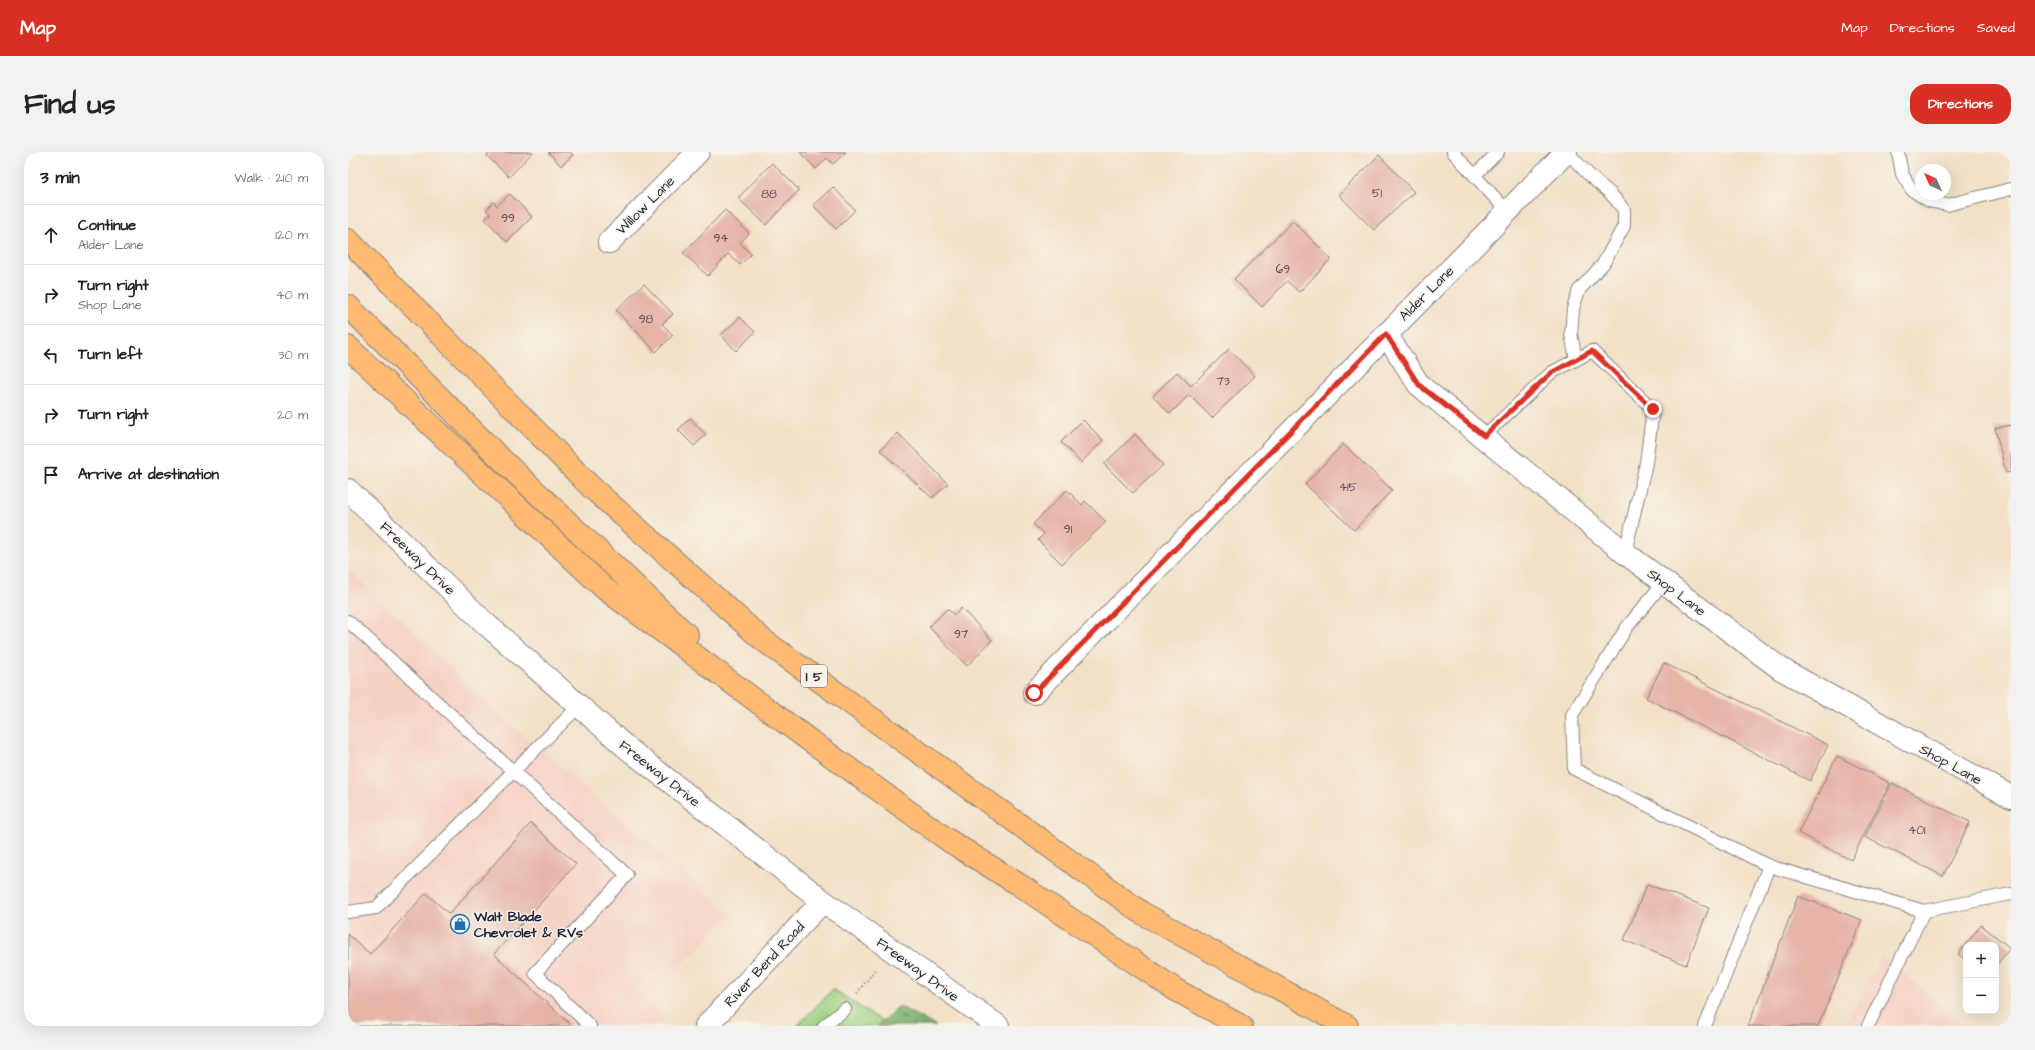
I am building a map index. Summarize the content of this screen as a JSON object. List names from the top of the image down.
{
  "streets": {
    "highway": ["I 5"],
    "street": [
      "Willow Lane",
      "Alder Lane",
      "Freeway Drive",
      "Shop Lane",
      "River Bend Road"
    ]
  },
  "crossings": [
    ["Alder Lane", "Shop Lane"],
    ["Freeway Drive", "River Bend Road"]
  ],
  "places": {
    "shop": ["Walt Blade Chevrolet & RVs"]
  },
  "house_numbers": [
    "51",
    "88",
    "99",
    "94",
    "69",
    "98",
    "73",
    "415",
    "91",
    "97",
    "401"
  ],
  "north": "top left",
  "page": {
    "header": "Map",
    "nav": ["Map", "Directions", "Saved"],
    "buttons": "Directions",
    "title": "Find us",
    "heading": ["3 min", "Walk · 210 m"],
    "list": [
      ["Continue", "Alder Lane", "120 m"],
      ["Turn right", "Shop Lane", "40 m"],
      ["Turn left", "30 m"],
      ["Turn right", "20 m"],
      "Arrive at destination"
    ],
    "map_buttons": ["+", "−"]
  }
}
